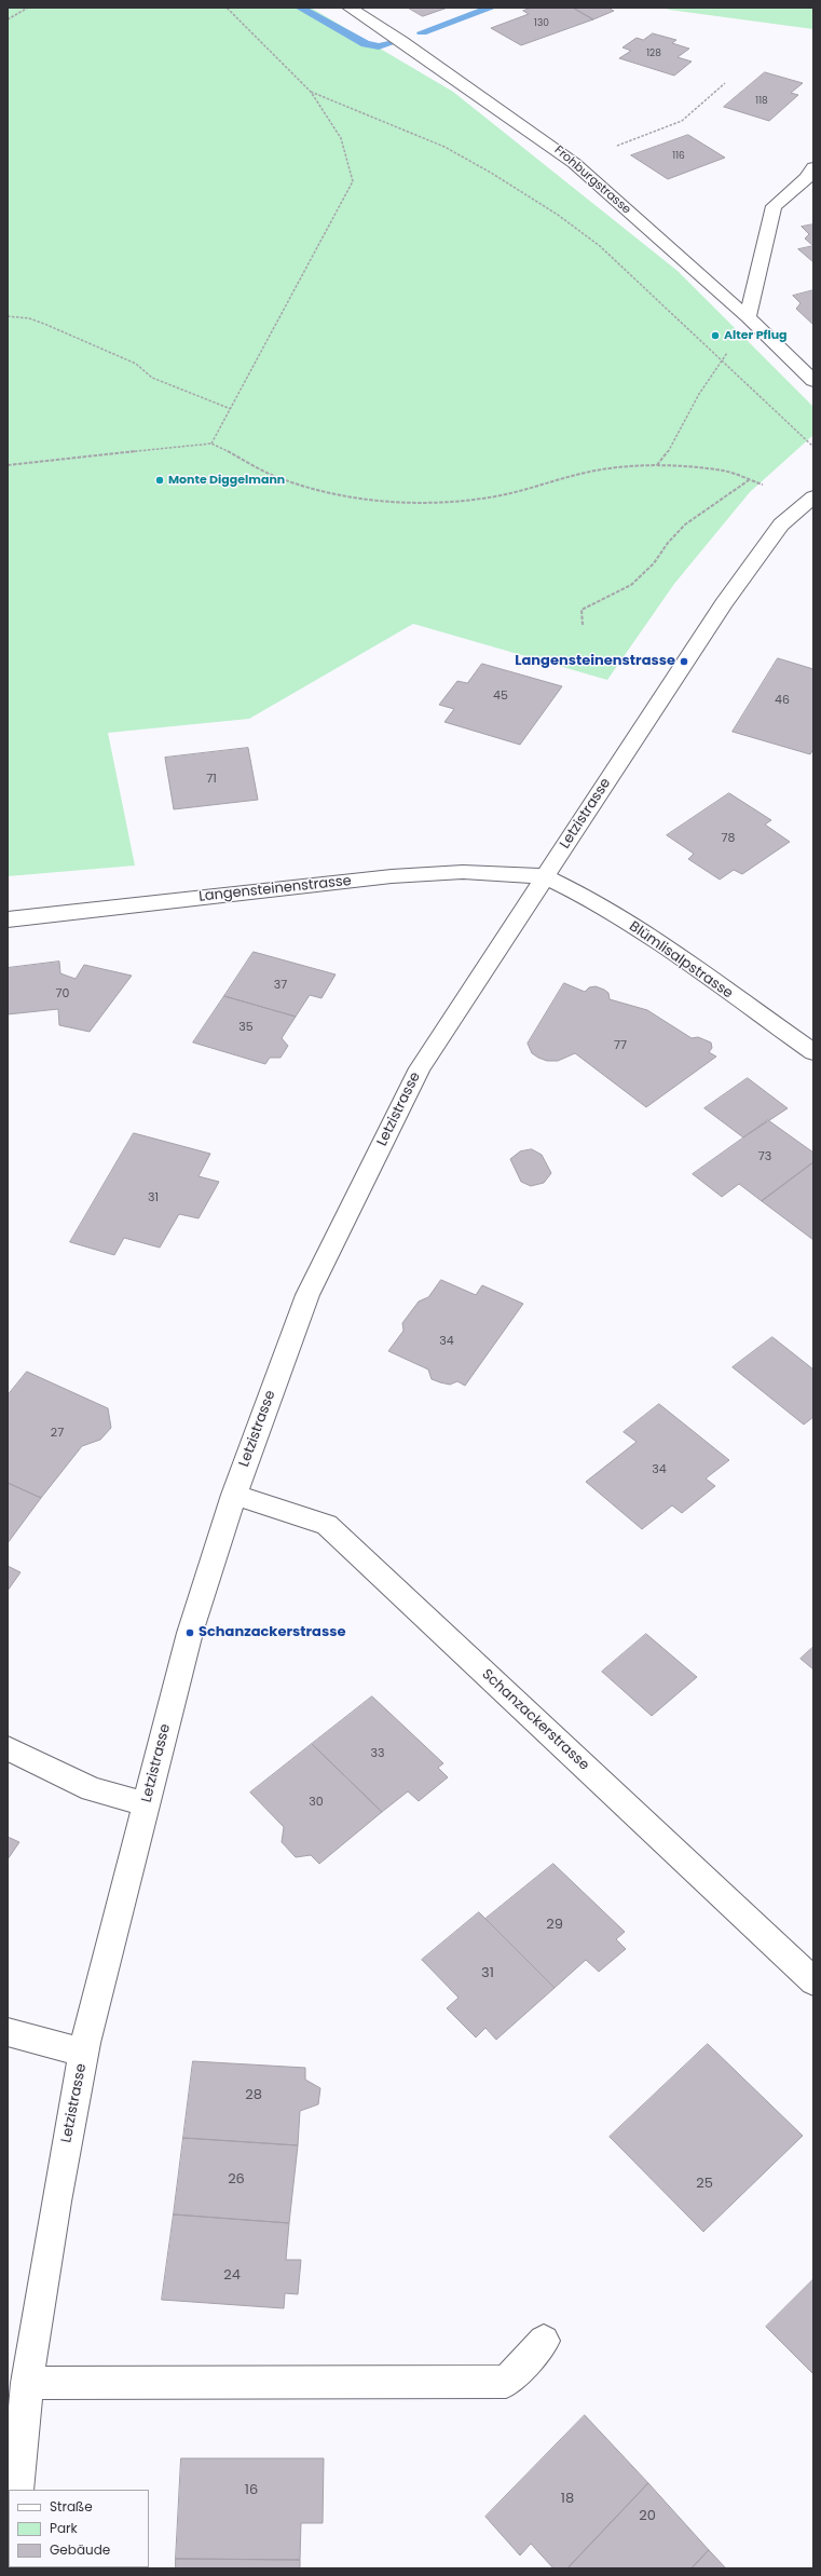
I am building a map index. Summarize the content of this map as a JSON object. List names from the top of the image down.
{
  "streets": {
    "street": [
      "Frohburgstrasse",
      "Letzistrasse",
      "Langensteinenstrasse",
      "Blümlisalpstrasse",
      "Schanzackerstrasse"
    ]
  },
  "crossings": [
    ["Letzistrasse", "Langensteinenstrasse"],
    ["Letzistrasse", "Blümlisalpstrasse"],
    ["Letzistrasse", "Schanzackerstrasse"],
    ["Langensteinenstrasse", "Blümlisalpstrasse"]
  ],
  "places": [
    "Alter Pflug",
    "Monte Diggelmann",
    "Langensteinenstrasse",
    "Schanzackerstrasse"
  ],
  "house_numbers": [
    "130",
    "128",
    "118",
    "116",
    "45",
    "46",
    "71",
    "78",
    "37",
    "70",
    "35",
    "77",
    "73",
    "31",
    "34",
    "27",
    "34",
    "33",
    "30",
    "29",
    "31",
    "28",
    "26",
    "25",
    "24",
    "16",
    "18",
    "20"
  ],
  "legend": ["Straße", "Park", "Gebäude"]
}
